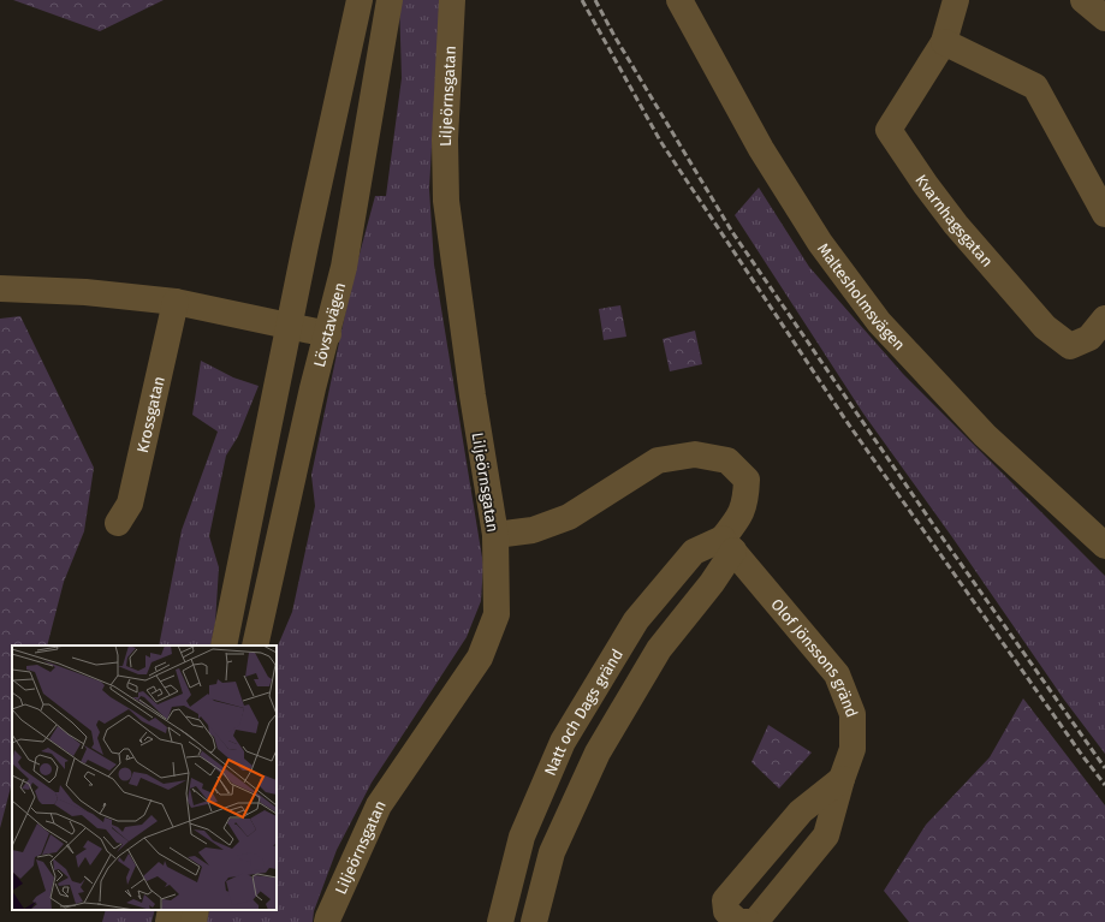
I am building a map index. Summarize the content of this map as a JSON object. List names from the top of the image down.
{
  "streets": {
    "street": [
      "Liljeörnsgatan",
      "Kvarnhagsgatan",
      "Maltesholmsvägen",
      "Lövstavägen",
      "Krossgatan",
      "Olof Jönssons gränd",
      "Natt och Dags gränd"
    ]
  },
  "crossings": [
    ["Liljeörnsgatan", "Natt och Dags gränd"],
    ["Olof Jönssons gränd", "Natt och Dags gränd"]
  ]
}
